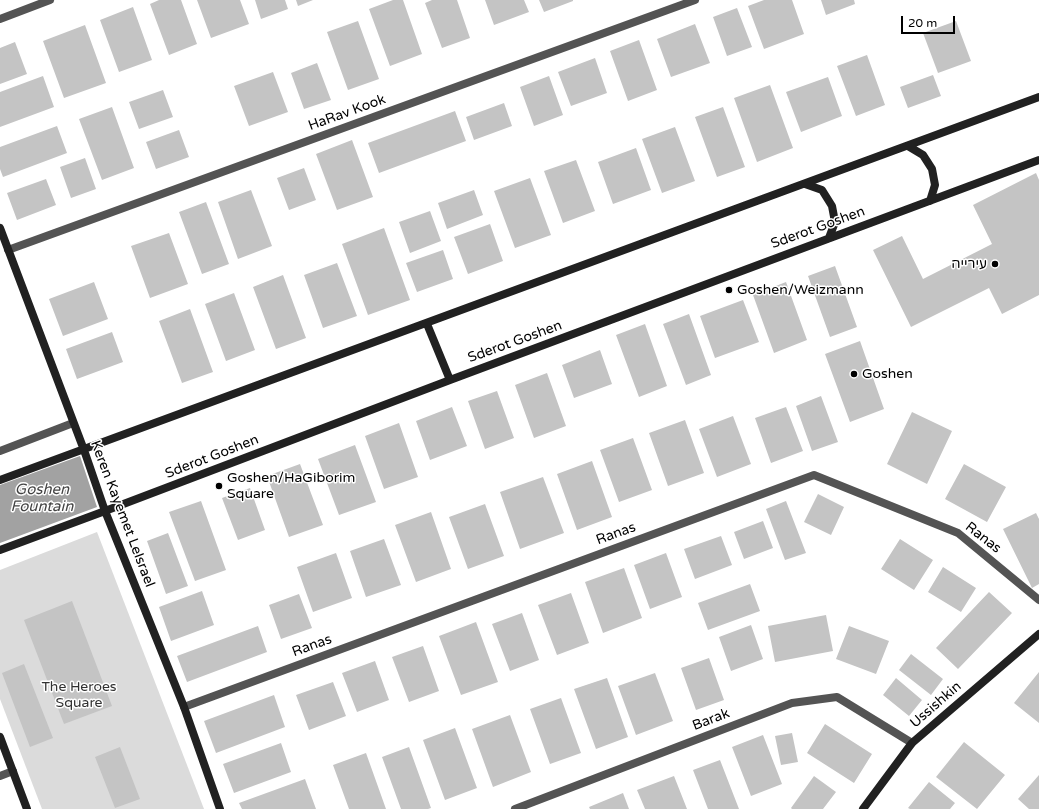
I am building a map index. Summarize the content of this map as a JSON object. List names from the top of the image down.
{
  "streets": {
    "street": [
      "HaRav Kook",
      "Sderot Goshen",
      "Keren Kayemet LeIsrael",
      "Ranas",
      "Ussishkin",
      "Barak"
    ]
  },
  "crossings": [
    ["HaRav Kook", "Keren Kayemet LeIsrael"],
    ["Sderot Goshen", "Keren Kayemet LeIsrael"],
    ["Keren Kayemet LeIsrael", "Ranas"],
    ["Ussishkin", "Barak"]
  ],
  "water": ["Goshen Fountain"],
  "parks": ["The Heroes Square"],
  "places": [
    "עירייה",
    "Goshen/Weizmann",
    "Goshen",
    "Goshen/HaGiborim Square"
  ],
  "scale_bar": "20 m"
}
